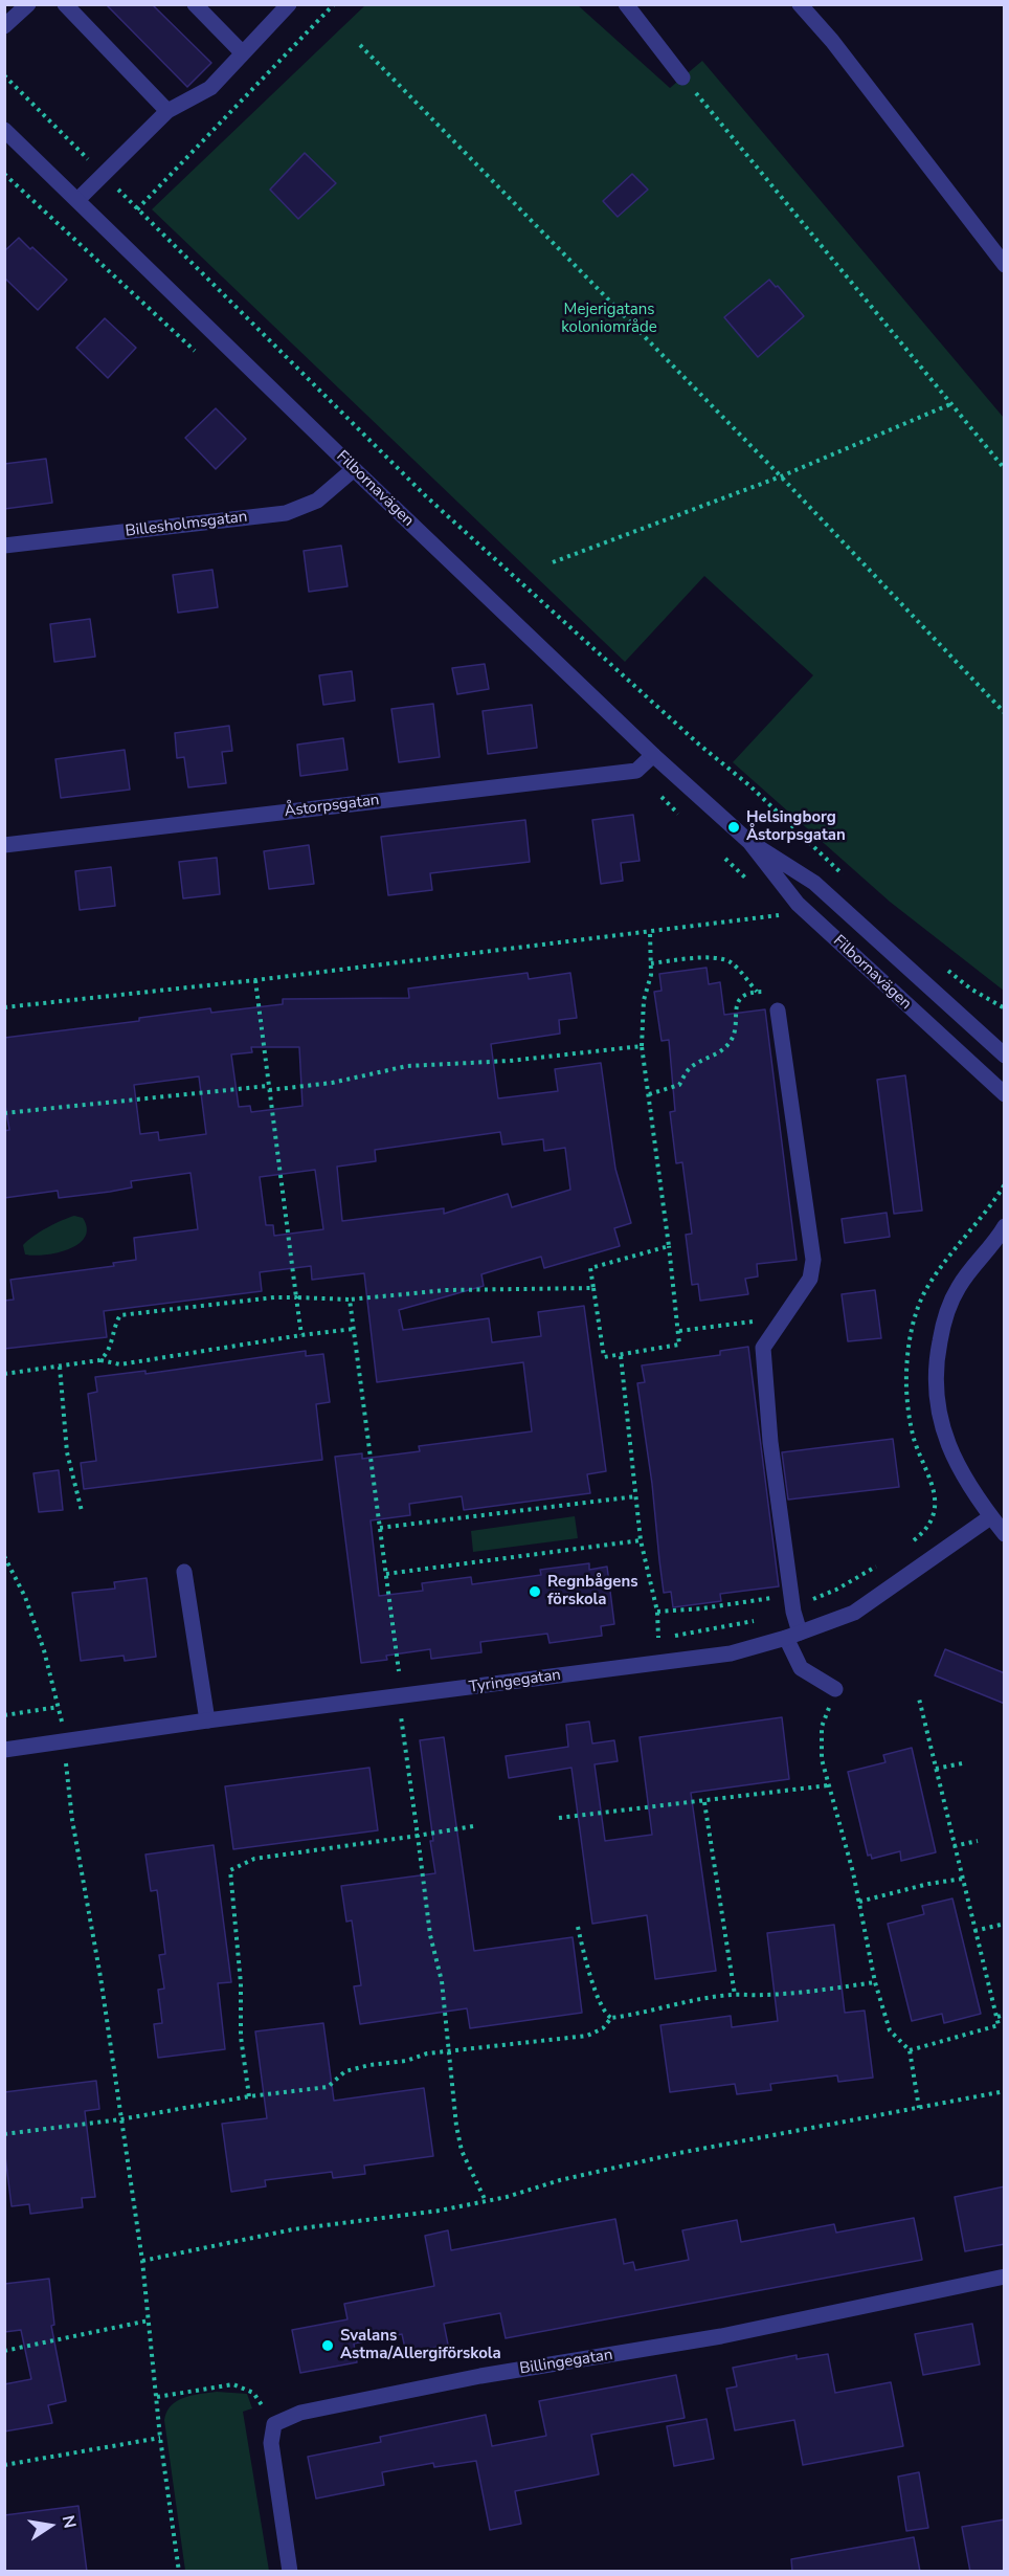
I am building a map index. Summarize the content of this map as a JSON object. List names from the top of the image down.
{
  "streets": {
    "street": [
      "Filbornavägen",
      "Billesholmsgatan",
      "Åstorpsgatan",
      "Tyringegatan",
      "Billingegatan"
    ]
  },
  "crossings": [
    ["Filbornavägen", "Billesholmsgatan"],
    ["Filbornavägen", "Åstorpsgatan"]
  ],
  "parks": ["Mejerigatans koloniområde"],
  "places": ["Helsingborg Åstorpsgatan", "Regnbågens förskola", "Svalans Astma/Allergiförskola"],
  "north": "right"
}
